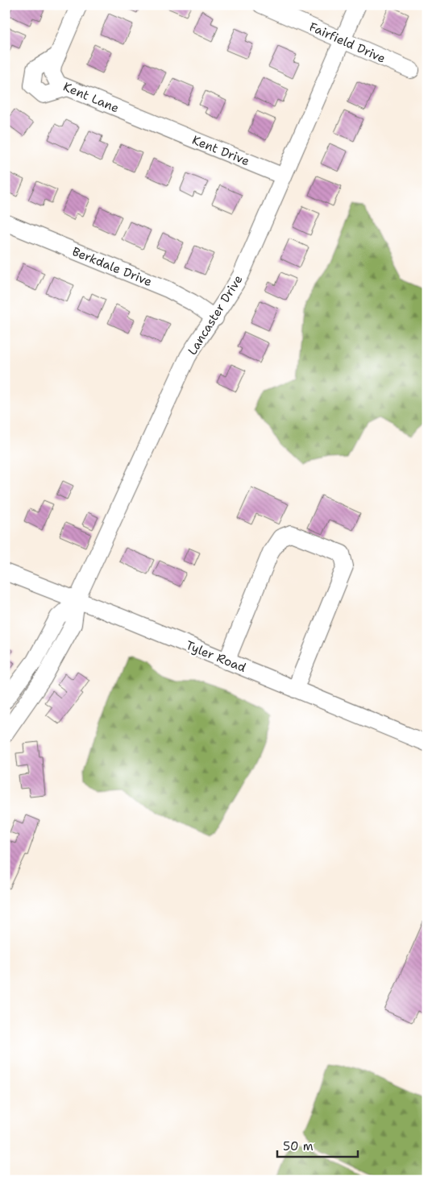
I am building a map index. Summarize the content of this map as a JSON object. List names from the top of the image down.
{
  "streets": {
    "street": [
      "Fairfield Drive",
      "Kent Lane",
      "Kent Drive",
      "Berkdale Drive",
      "Lancaster Drive",
      "Tyler Road"
    ]
  },
  "crossings": [
    ["Fairfield Drive", "Lancaster Drive"],
    ["Kent Lane", "Kent Drive"],
    ["Kent Drive", "Lancaster Drive"],
    ["Berkdale Drive", "Lancaster Drive"],
    ["Lancaster Drive", "Tyler Road"]
  ],
  "scale_bar": "50 m"
}
